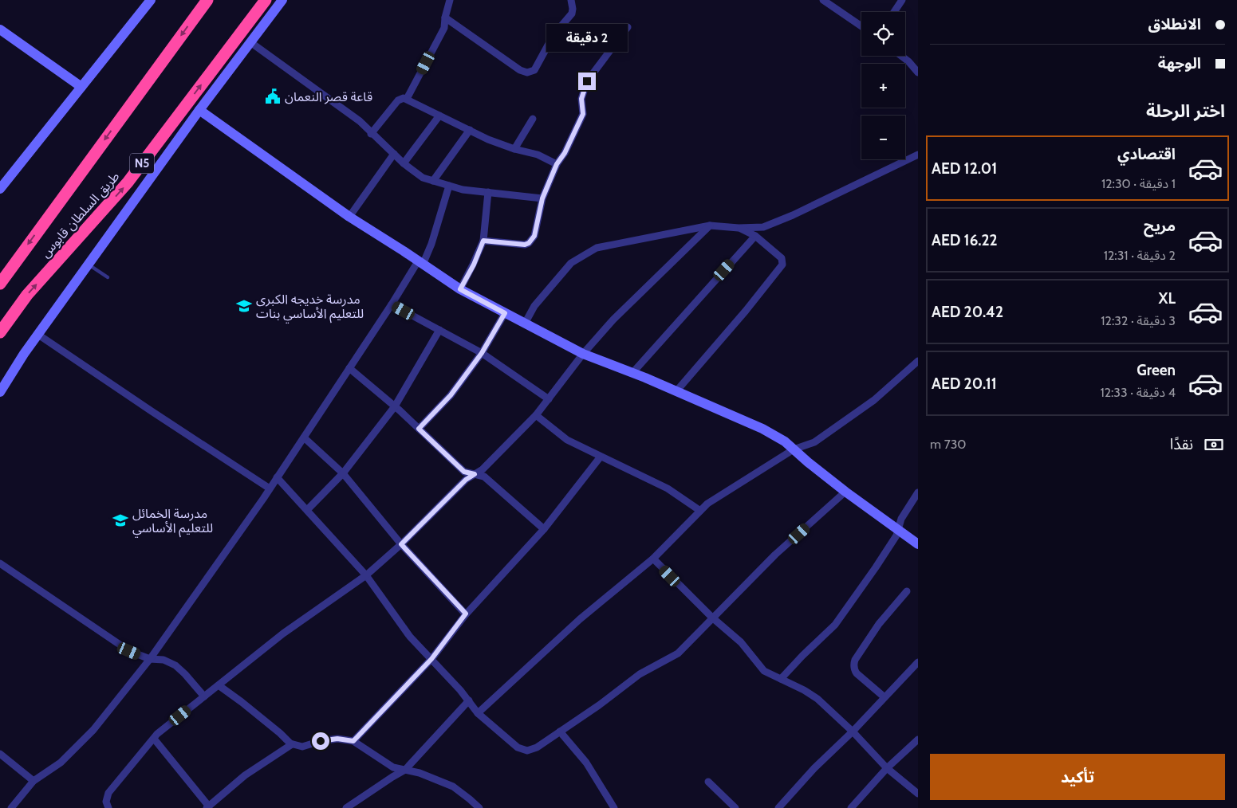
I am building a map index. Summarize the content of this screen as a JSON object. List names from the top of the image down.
{
  "streets": {
    "highway": ["N5", "طريق السلطان قابوس"]
  },
  "places": {
    "public building": ["قاعة قصر النعمان"],
    "school or university": ["مدرسة خديجه الكبرى للتعليم الأساسي بنات", "مدرسة الخمائل للتعليم الأساسي"]
  },
  "page": {
    "banner": ["الانطلاق", "الوجهة"],
    "map_buttons": ["+", "−"],
    "bubble": "2 دقيقة",
    "heading": "اختر الرحلة",
    "list": [
      {
        "name": "اقتصادي",
        "note": "1 دقيقة · 12:30",
        "value": "AED 12.01"
      },
      {
        "name": "مريح",
        "note": "2 دقيقة · 12:31",
        "value": "AED 16.22"
      },
      {
        "name": "XL",
        "note": "3 دقيقة · 12:32",
        "value": "AED 20.42"
      },
      {
        "name": "Green",
        "note": "4 دقيقة · 12:33",
        "value": "AED 20.11"
      }
    ],
    "pay": ["نقدًا", "730 m"],
    "buttons": "تأكيد"
  }
}
